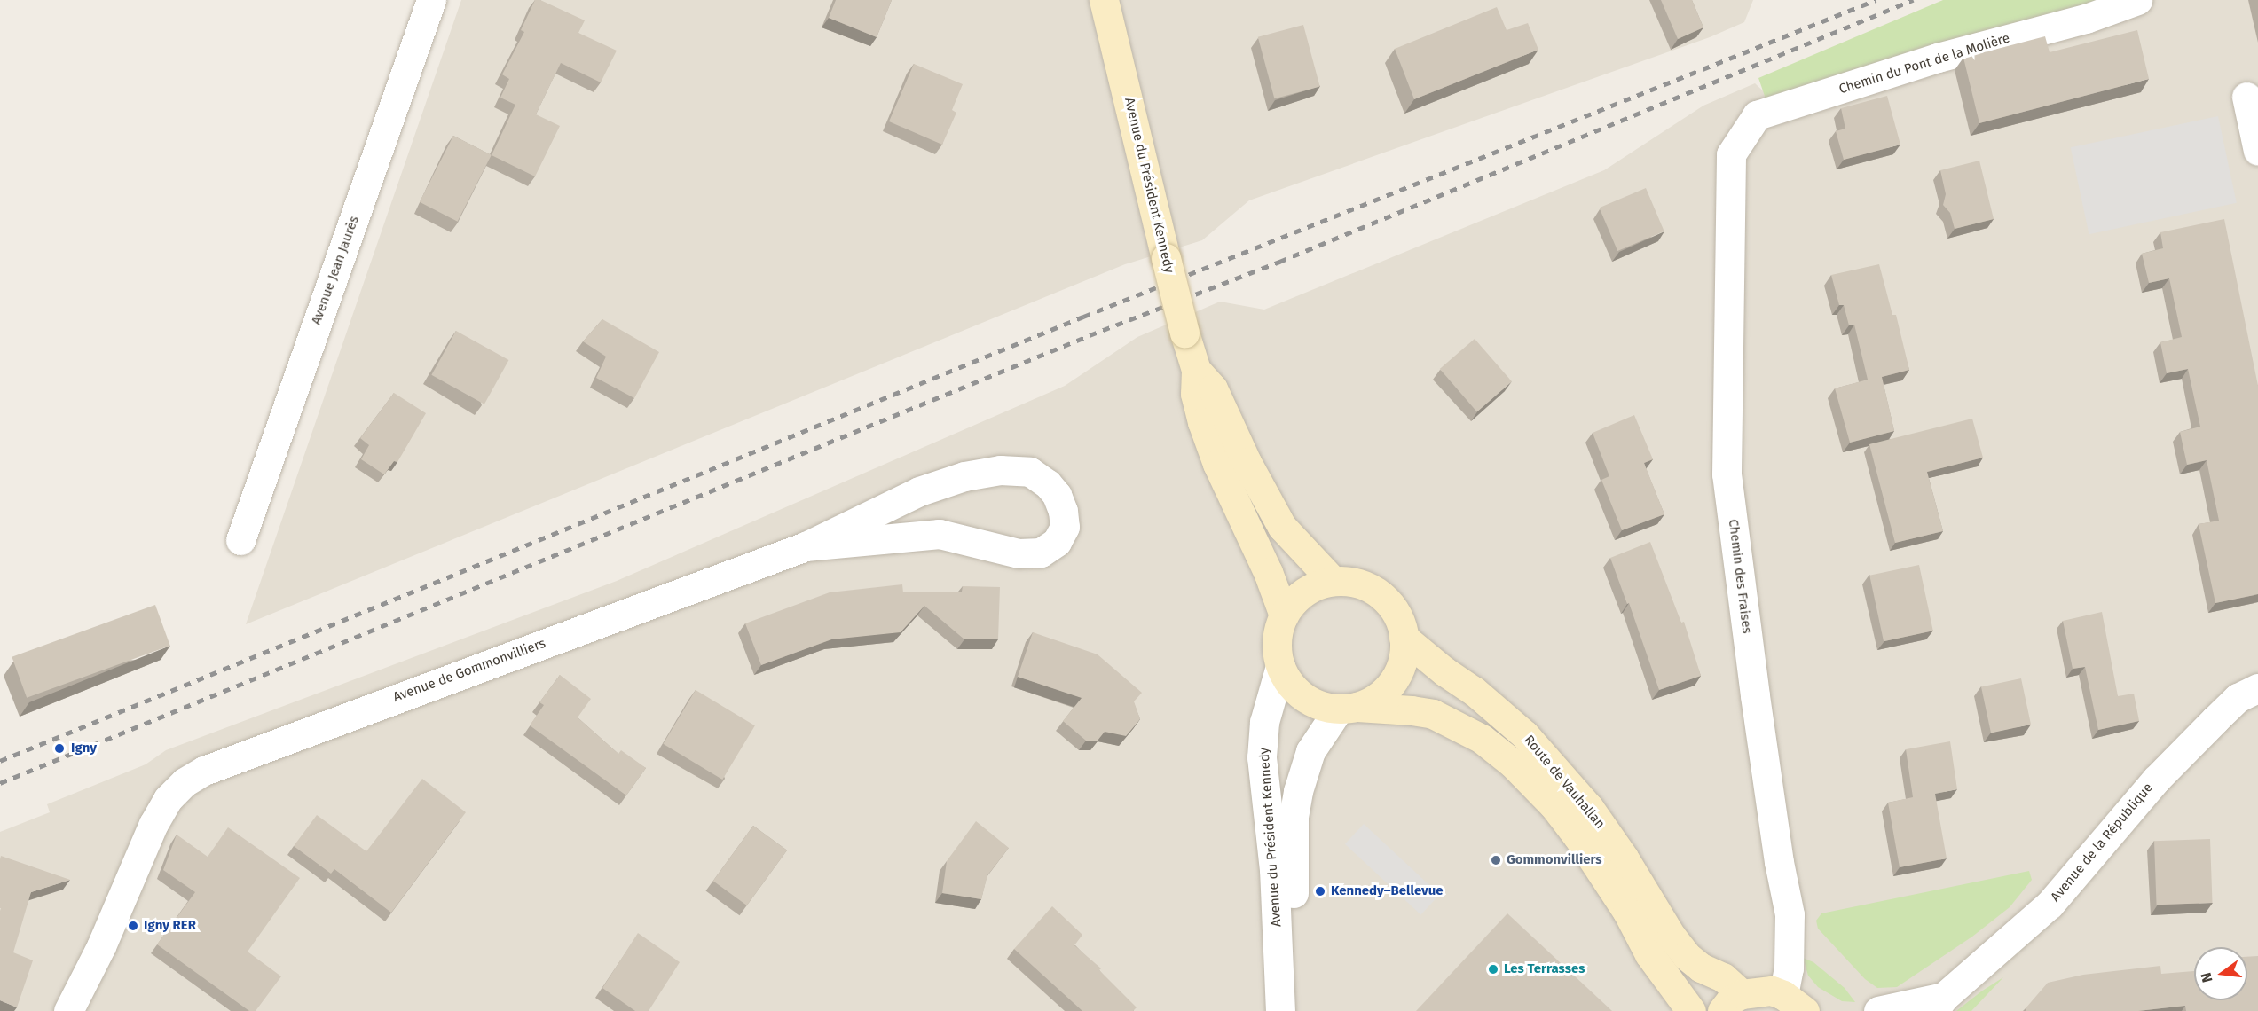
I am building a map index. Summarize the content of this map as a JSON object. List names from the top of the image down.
{
  "streets": {
    "main road": ["Avenue du Président Kennedy", "Route de Vauhallan"],
    "street": [
      "Chemin du Pont de la Molière",
      "Avenue Jean Jaurès",
      "Chemin des Fraises",
      "Avenue de Gommonvilliers",
      "Avenue de la République"
    ]
  },
  "crossings": [
    ["Chemin du Pont de la Molière", "Chemin des Fraises"],
    ["Avenue du Président Kennedy", "Route de Vauhallan"],
    ["Chemin des Fraises", "Route de Vauhallan"]
  ],
  "places": [
    "Igny",
    "Gommonvilliers",
    "Kennedy–Bellevue",
    "Igny RER",
    "Les Terrasses"
  ],
  "north": "left"
}
